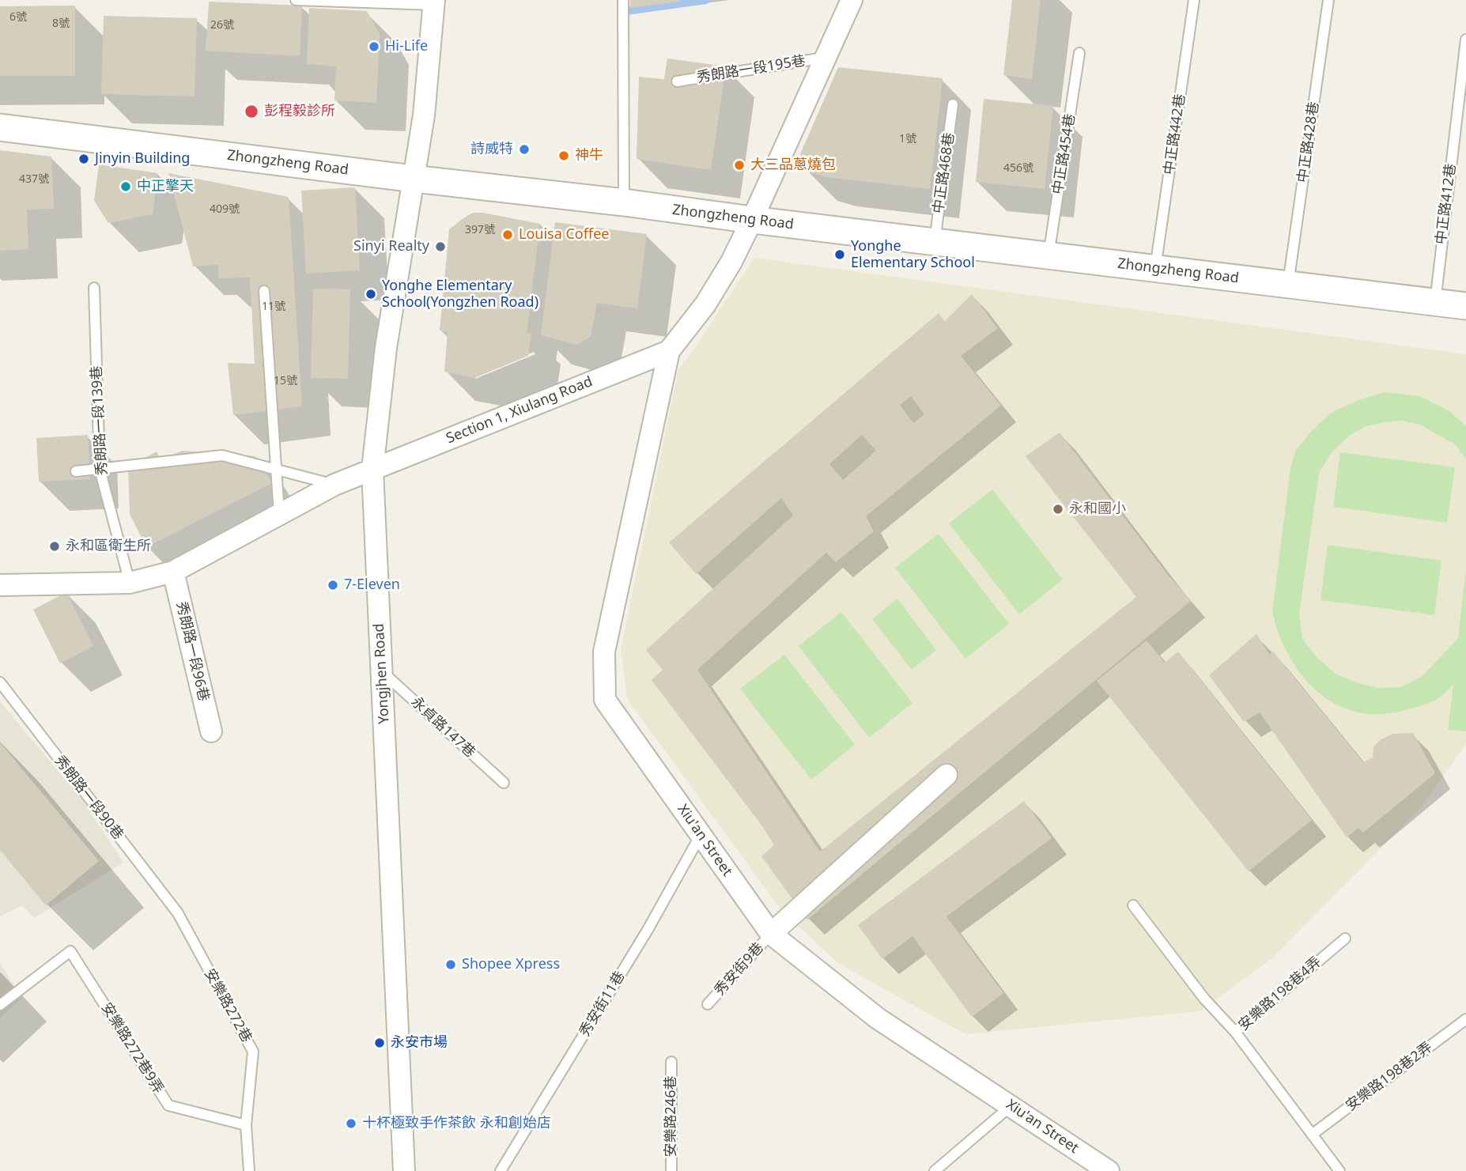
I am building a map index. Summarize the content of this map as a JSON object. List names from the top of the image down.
{
  "streets": {
    "street": [
      "Zhongzheng Road",
      "Section 1, Xiulang Road",
      "秀朗路一段96巷",
      "Yongjhen Road",
      "Xiu'an Street"
    ],
    "lane": [
      "秀朗路一段195巷",
      "中正路442巷",
      "中正路428巷",
      "中正路454巷",
      "中正路468巷",
      "中正路412巷",
      "秀朗路一段139巷",
      "永貞路147巷",
      "秀朗路一段90巷",
      "秀安街9巷",
      "安樂路198巷4弄",
      "秀安街11巷",
      "安樂路272巷",
      "安樂路272巷9弄",
      "安樂路198巷2弄",
      "安樂路246巷"
    ]
  },
  "crossings": [
    ["中正路442巷", "Zhongzheng Road"],
    ["中正路428巷", "Zhongzheng Road"],
    ["中正路454巷", "Zhongzheng Road"],
    ["Zhongzheng Road", "中正路468巷"],
    ["Zhongzheng Road", "中正路412巷"],
    ["Zhongzheng Road", "Yongjhen Road"],
    ["Section 1, Xiulang Road", "秀朗路一段139巷"],
    ["Section 1, Xiulang Road", "秀朗路一段96巷"],
    ["Section 1, Xiulang Road", "Yongjhen Road"],
    ["Section 1, Xiulang Road", "Xiu'an Street"],
    ["Yongjhen Road", "永貞路147巷"],
    ["秀朗路一段90巷", "安樂路272巷"],
    ["Xiu'an Street", "秀安街9巷"],
    ["Xiu'an Street", "秀安街11巷"],
    ["安樂路198巷4弄", "安樂路198巷2弄"],
    ["安樂路272巷", "安樂路272巷9弄"]
  ],
  "places": [
    "Hi-Life",
    "彭程毅診所",
    "詩威特",
    "神牛",
    "Jinyin Building",
    "大三品蔥燒包",
    "中正擎天",
    "Louisa Coffee",
    "Sinyi Realty",
    "Yonghe Elementary School",
    "Yonghe Elementary School(Yongzhen Road)",
    "永和國小",
    "永和區衛生所",
    "7-Eleven",
    "Shopee Xpress",
    "永安市場",
    "十杯極致手作茶飲 永和創始店"
  ],
  "house_numbers": [
    "6號",
    "8號",
    "26號",
    "1號",
    "456號",
    "437號",
    "409號",
    "397號",
    "11號",
    "15號"
  ]
}
